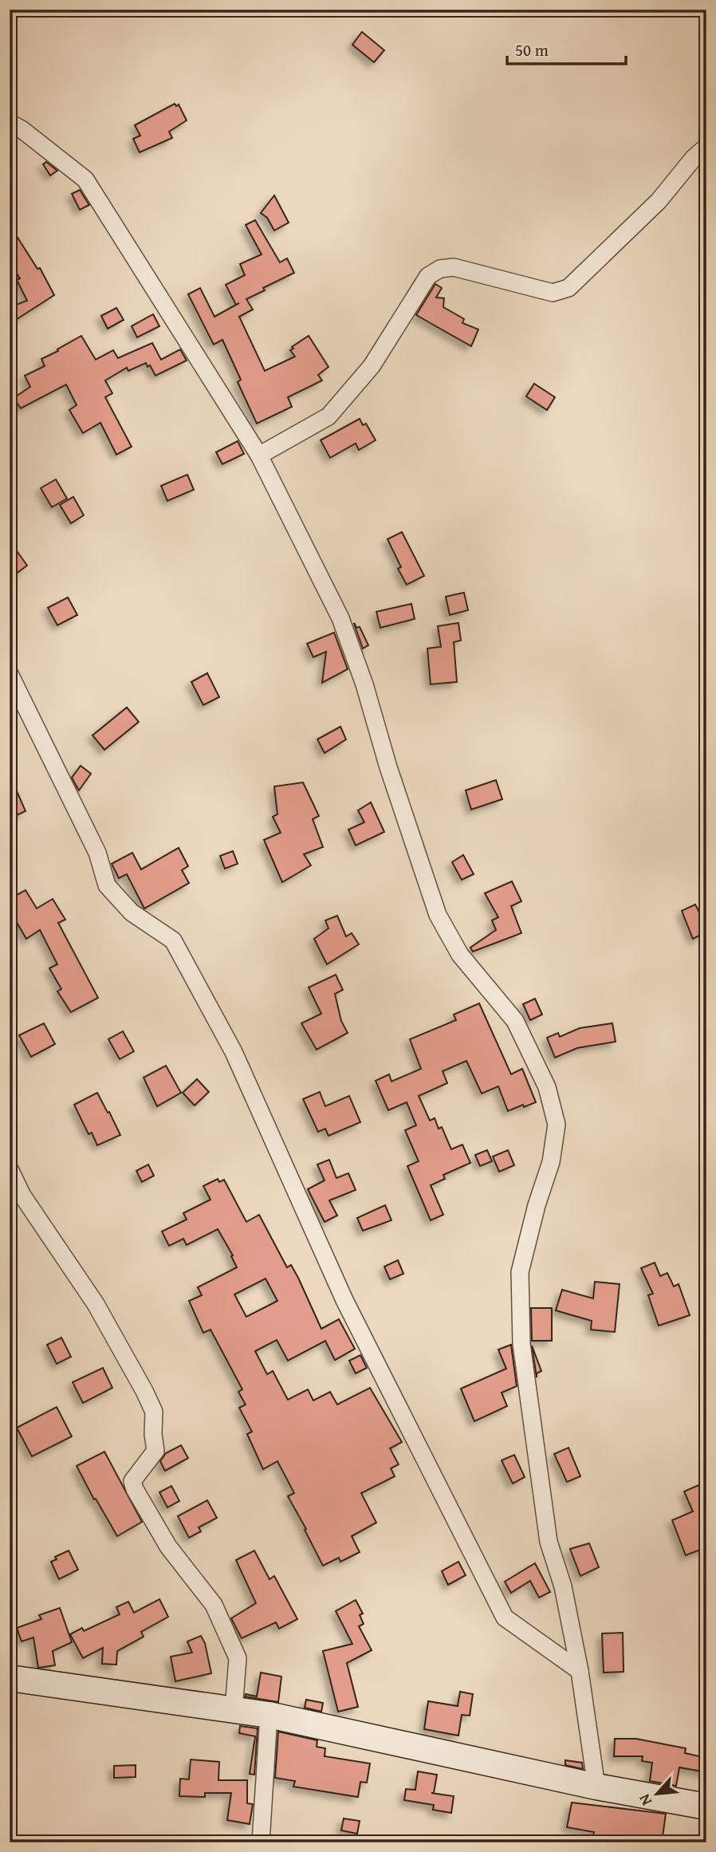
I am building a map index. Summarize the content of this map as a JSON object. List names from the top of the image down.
{
  "scale_bar": "50 m",
  "north": "bottom left"
}
